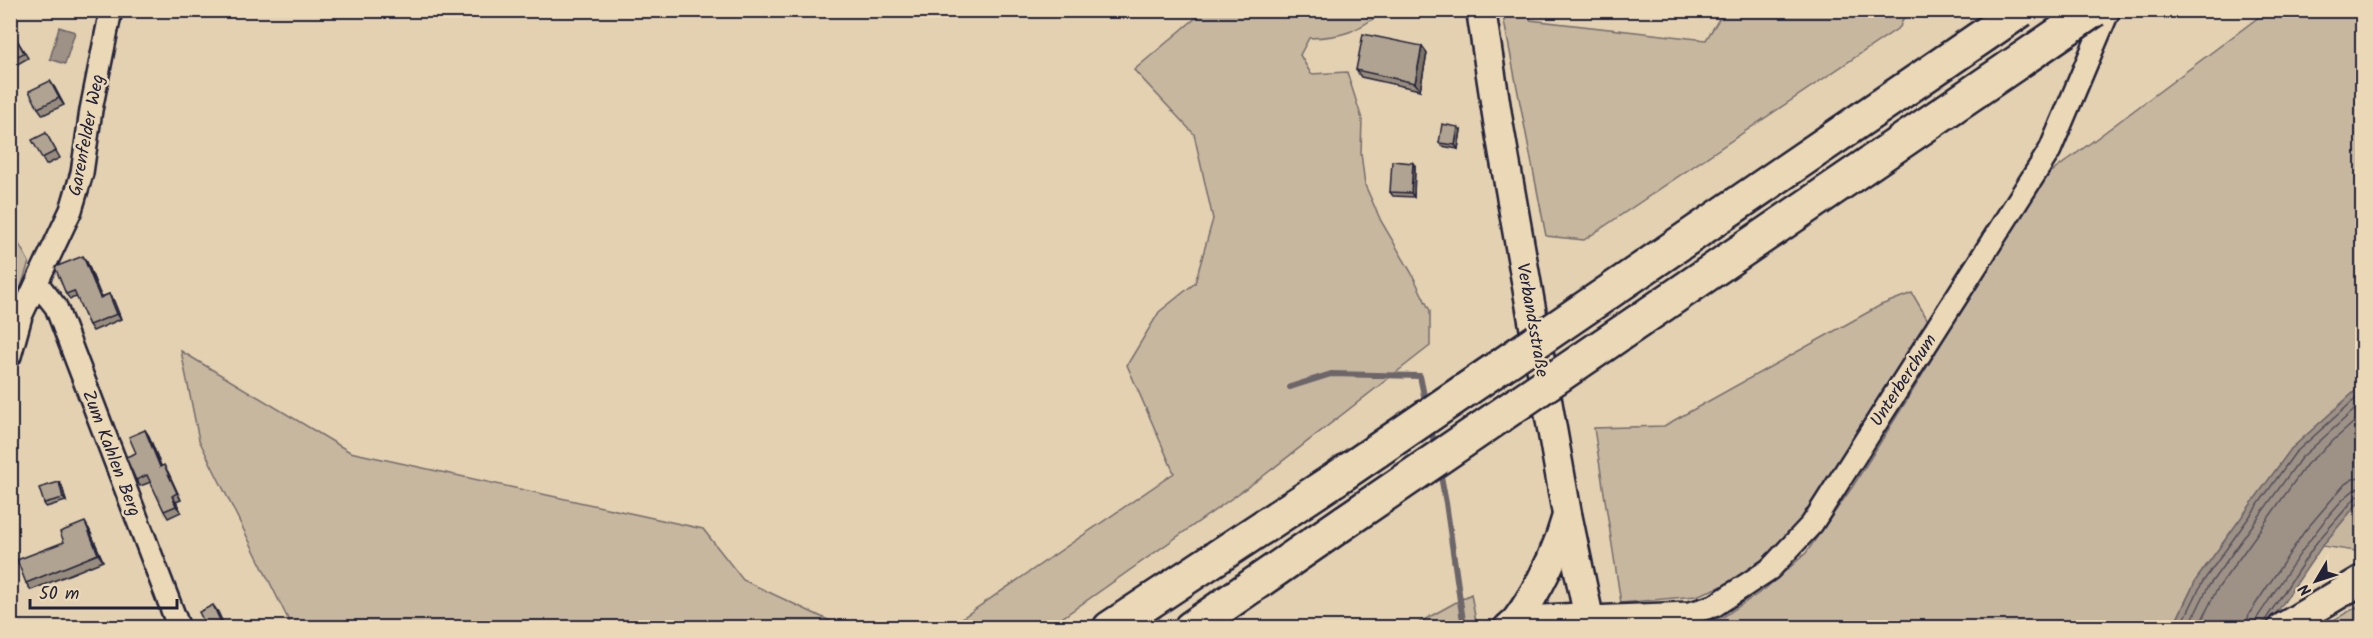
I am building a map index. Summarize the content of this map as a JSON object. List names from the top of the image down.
{
  "streets": {
    "main road": ["Verbandsstraße"],
    "street": ["Garenfelder Weg", "Unterberchum", "Zum Kahlen Berg"]
  },
  "crossings": [
    ["Garenfelder Weg", "Zum Kahlen Berg"],
    ["Verbandsstraße", "Unterberchum"]
  ],
  "scale_bar": "50 m",
  "north": "bottom left"
}
